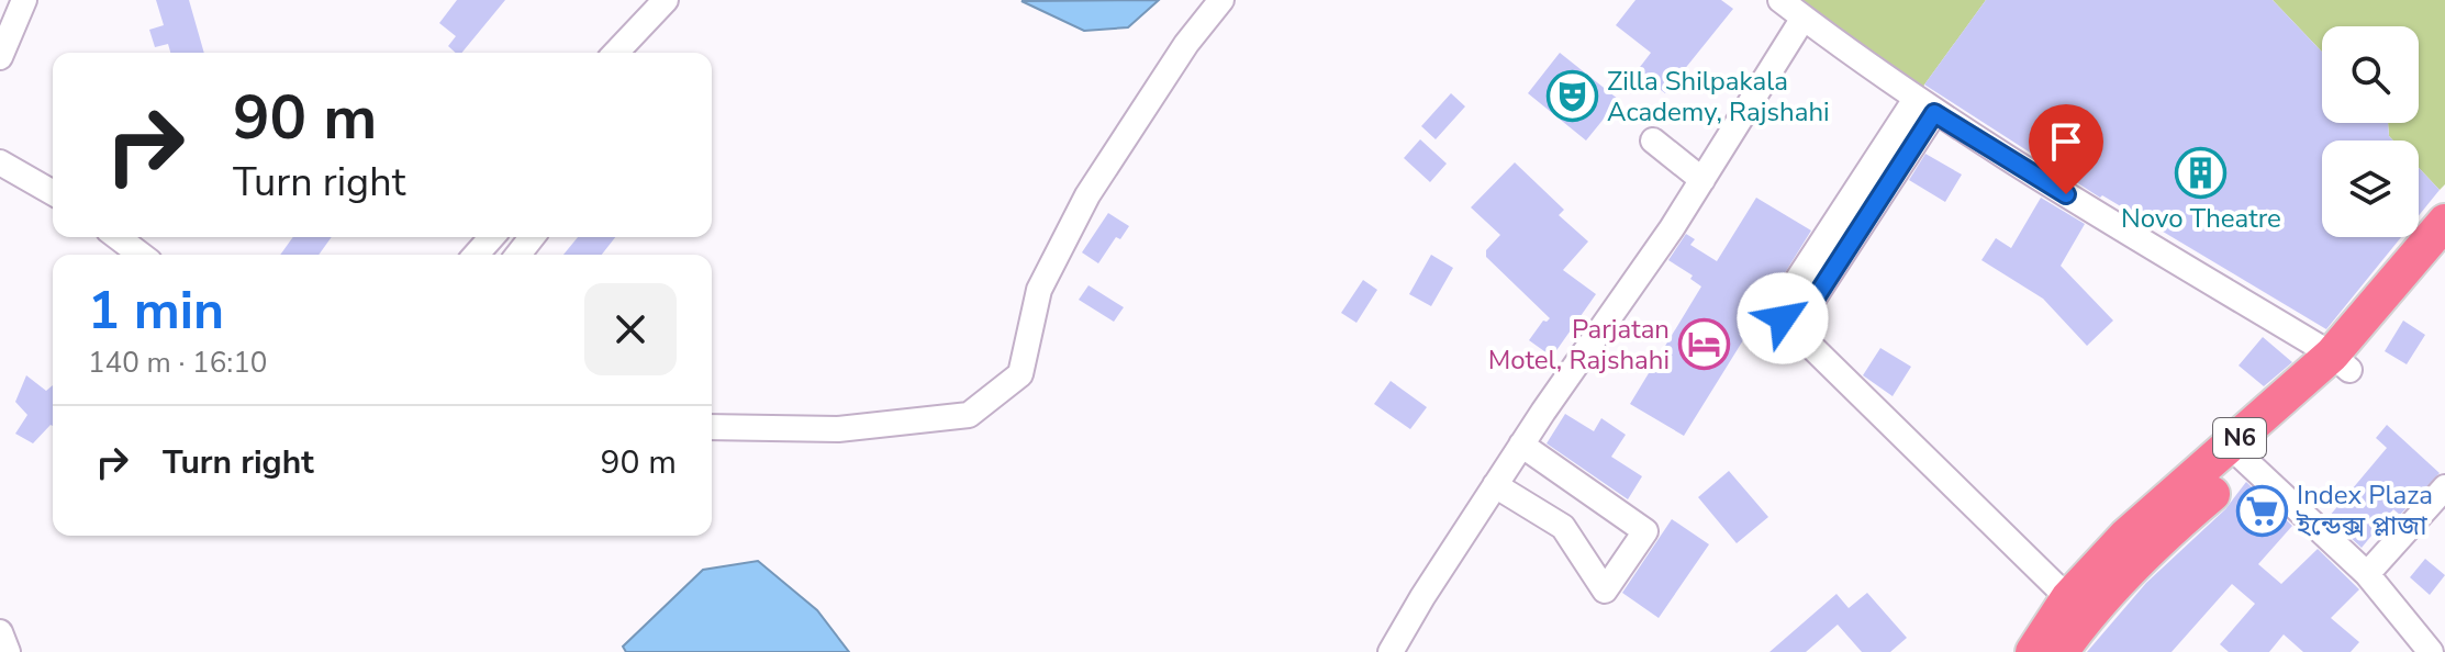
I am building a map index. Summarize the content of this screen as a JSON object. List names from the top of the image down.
{
  "streets": {
    "highway": ["N6"]
  },
  "places": {
    "theatre": ["Zilla Shilpakala Academy, Rajshahi"],
    "building": ["Novo Theatre"],
    "hotel": ["Parjatan Motel, Rajshahi"],
    "supermarket": ["Index Plaza ইন্ডেক্স প্লাজা"]
  },
  "page": {
    "turn": ["90 m", "Turn right"],
    "heading": ["1 min", "140 m · 16:10"],
    "list": [
      {
        "name": "Turn right",
        "value": "90 m"
      }
    ]
  }
}
